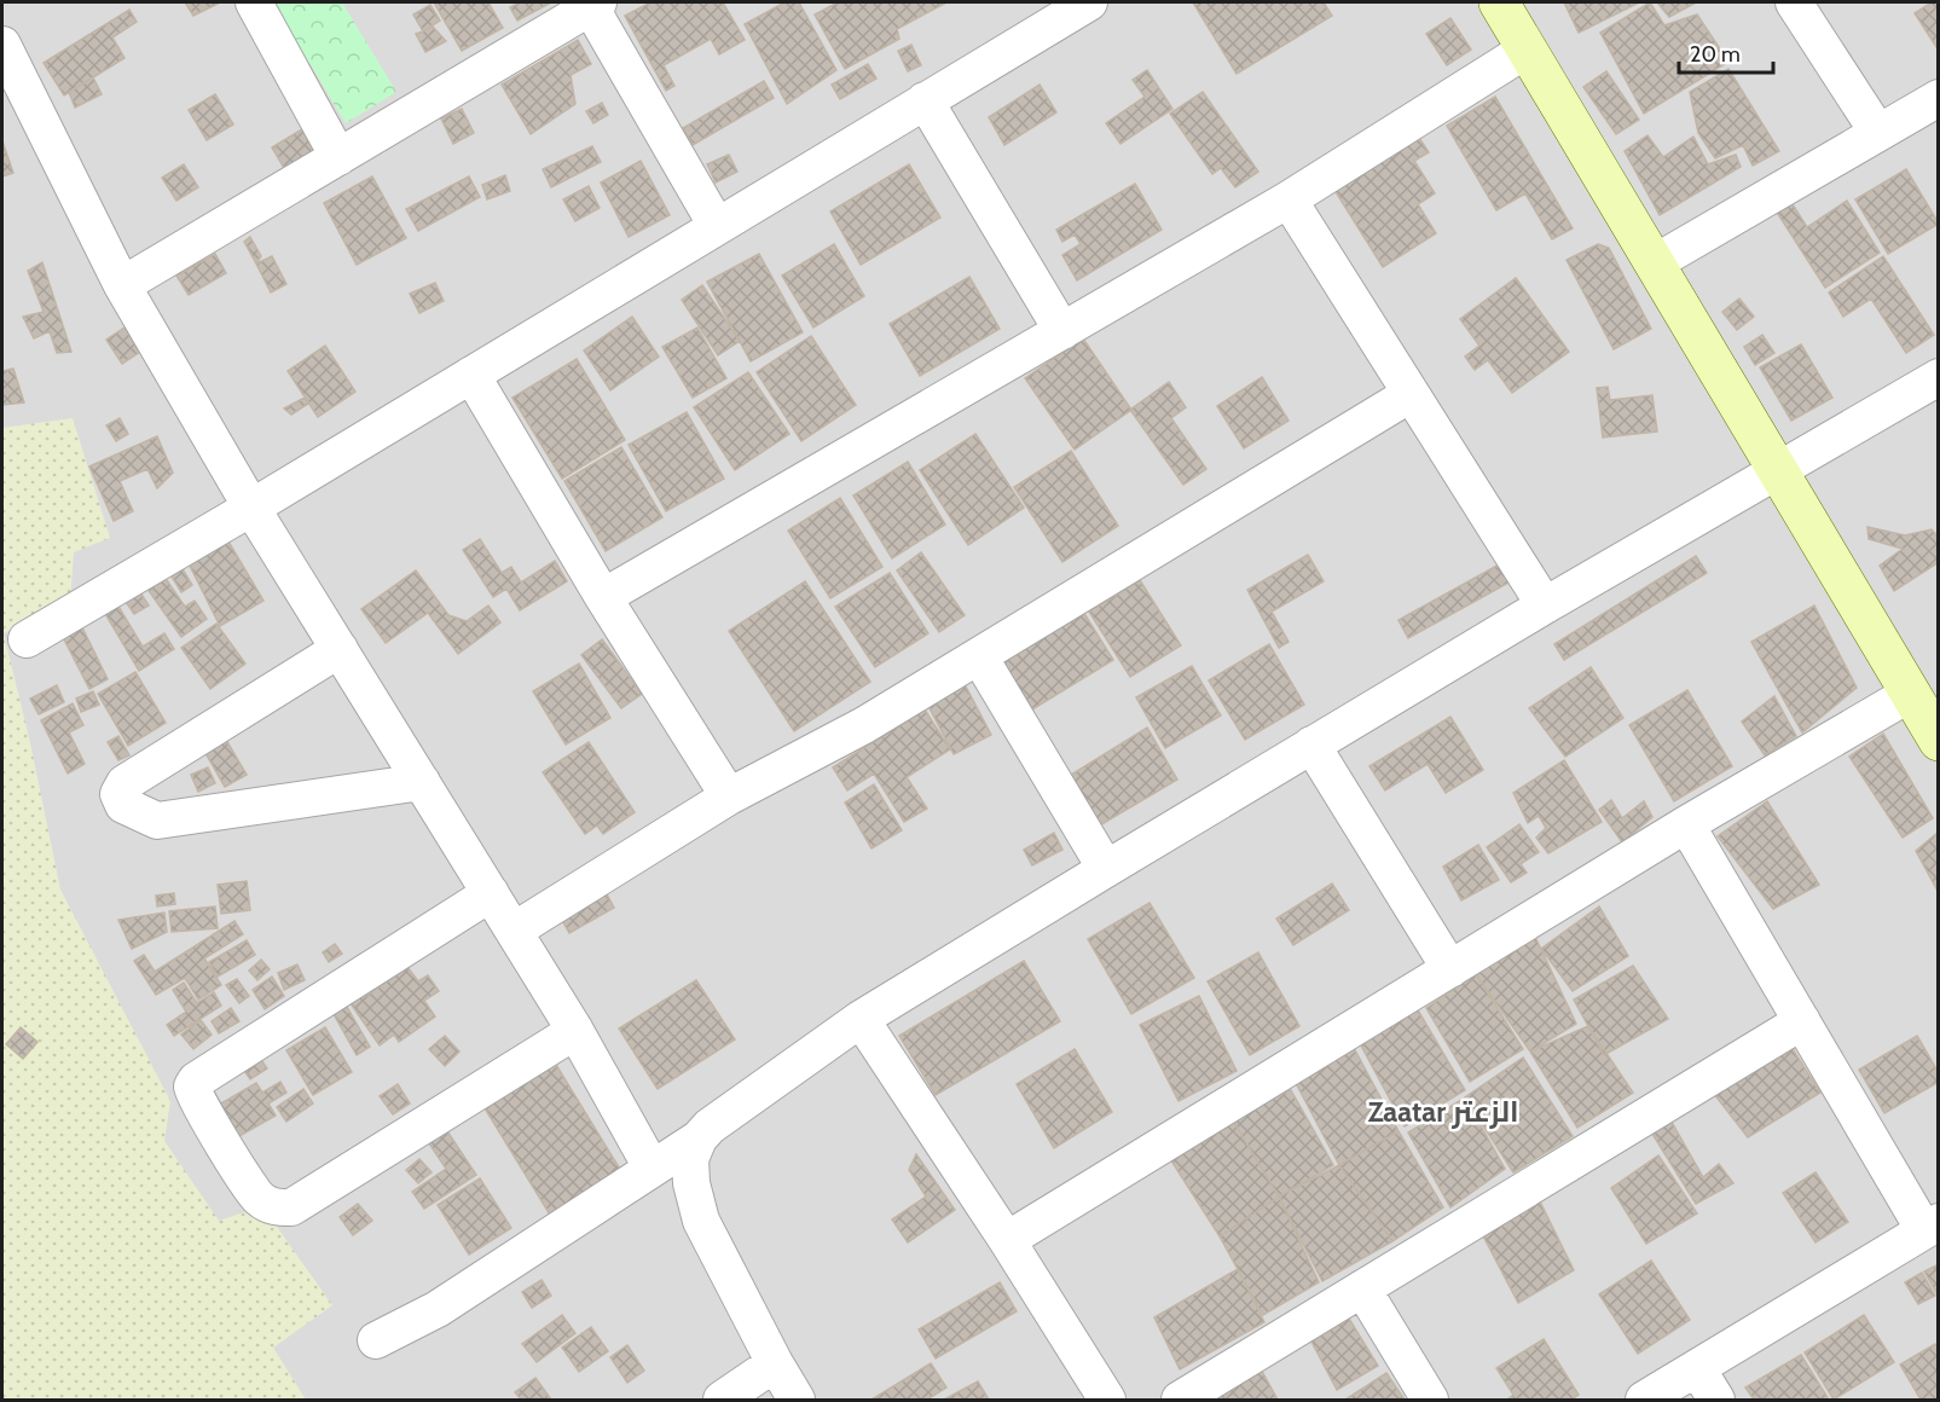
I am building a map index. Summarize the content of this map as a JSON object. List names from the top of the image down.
{
  "districts": ["Zaatar الزعتر"],
  "scale_bar": "20 m"
}
